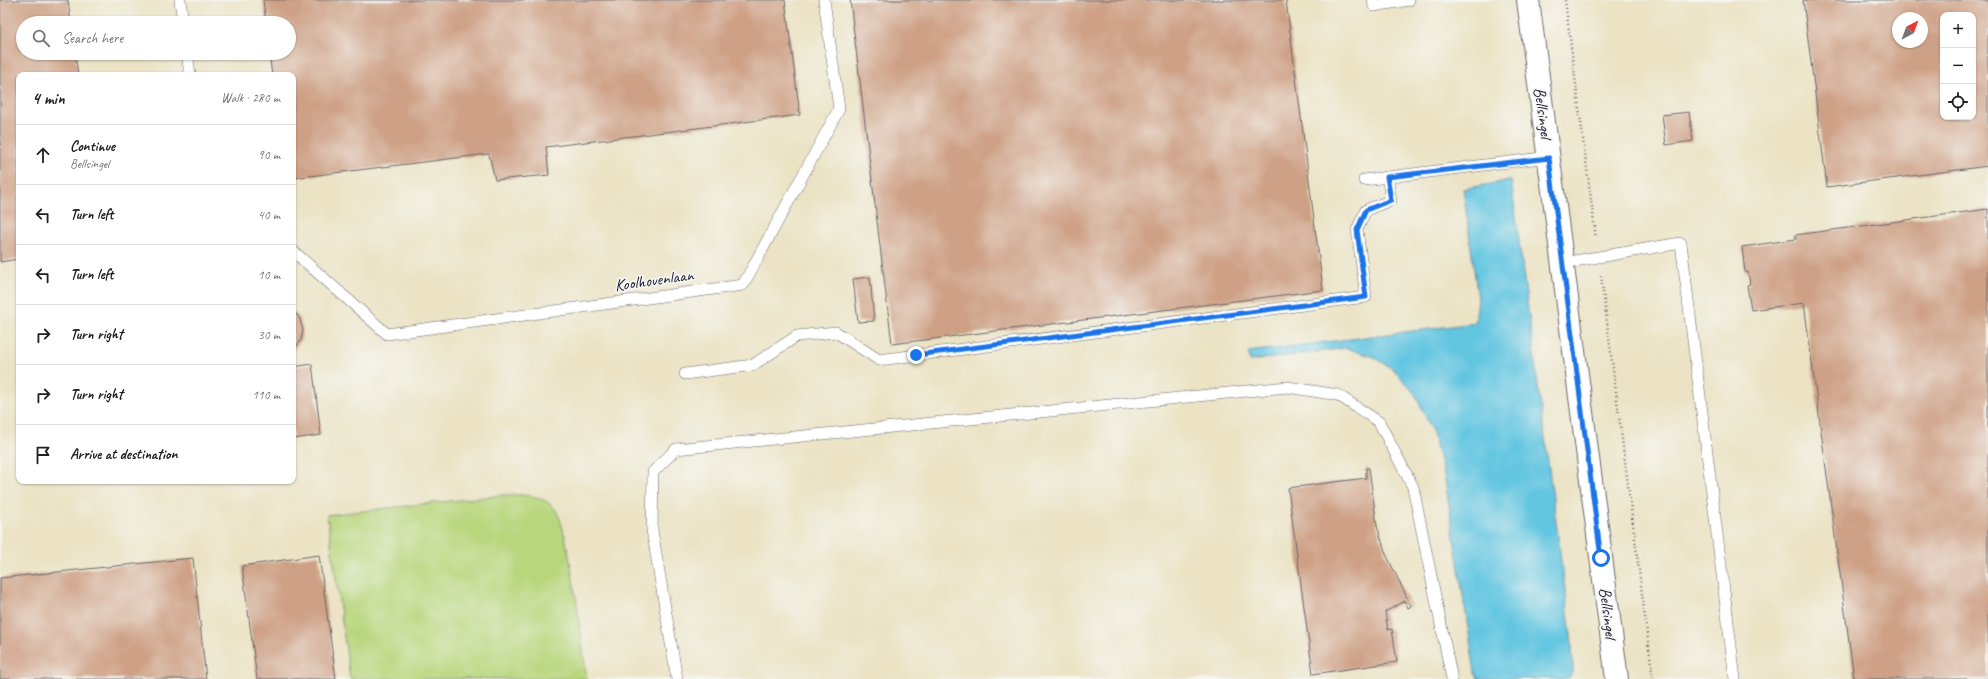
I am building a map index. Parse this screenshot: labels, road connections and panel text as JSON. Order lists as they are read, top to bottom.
{
  "streets": {
    "street": ["Bellsingel"],
    "lane": ["Koolhovenlaan"]
  },
  "north": "top right",
  "page": {
    "map_buttons": ["+", "−"],
    "search": "Search here",
    "heading": ["4 min", "Walk · 280 m"],
    "list": [
      ["Continue", "Bellsingel", "90 m"],
      ["Turn left", "40 m"],
      ["Turn left", "10 m"],
      ["Turn right", "30 m"],
      ["Turn right", "110 m"],
      "Arrive at destination"
    ]
  }
}
